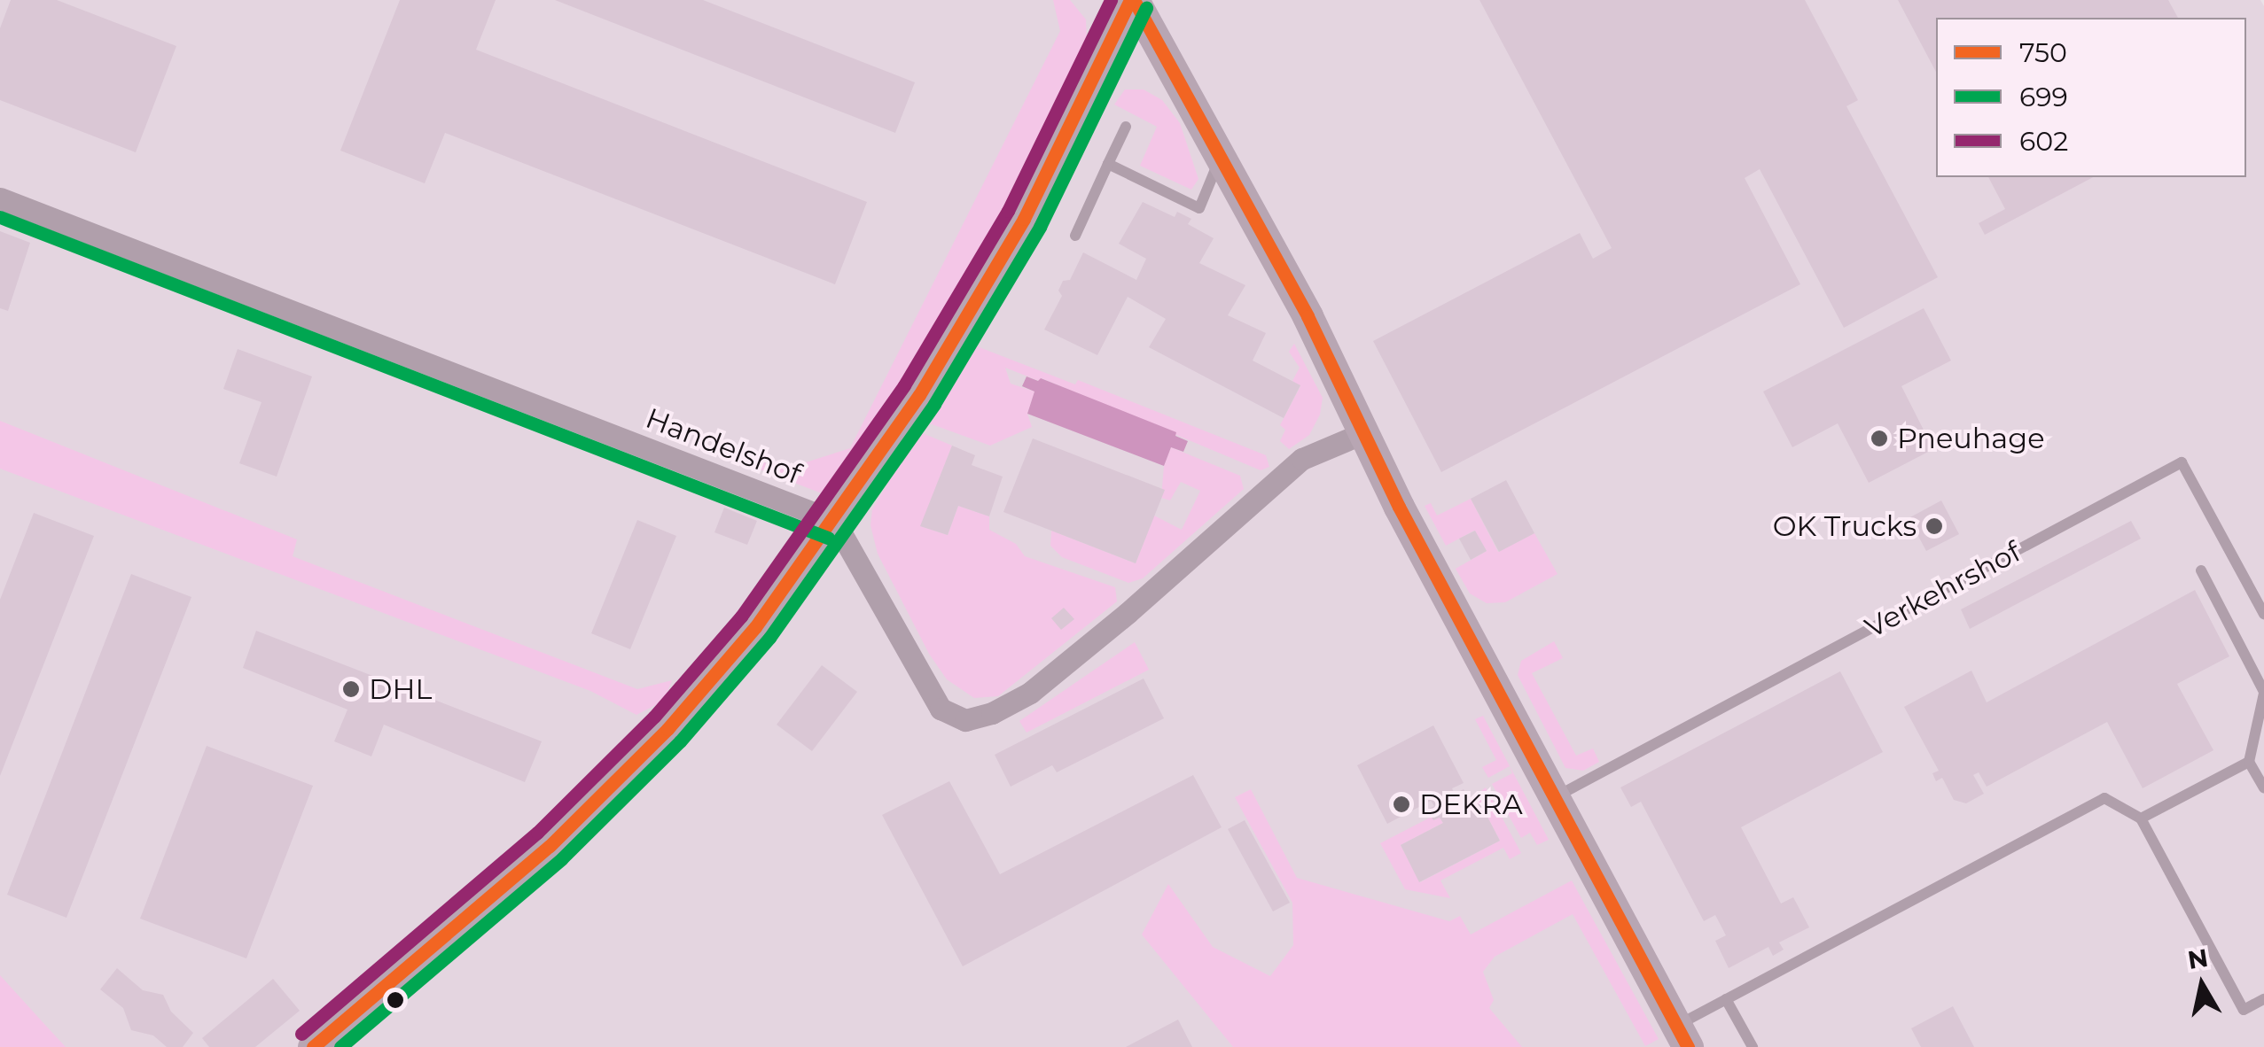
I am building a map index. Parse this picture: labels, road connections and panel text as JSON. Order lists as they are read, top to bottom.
{
  "streets": {
    "street": ["Handelshof"],
    "lane": ["Verkehrshof"]
  },
  "places": [
    "Pneuhage",
    "OK Trucks",
    "DHL",
    "DEKRA"
  ],
  "lines": ["transit line 750", "transit line 602", "transit line 699"],
  "legend": ["750", "699", "602"],
  "north": "top"
}
